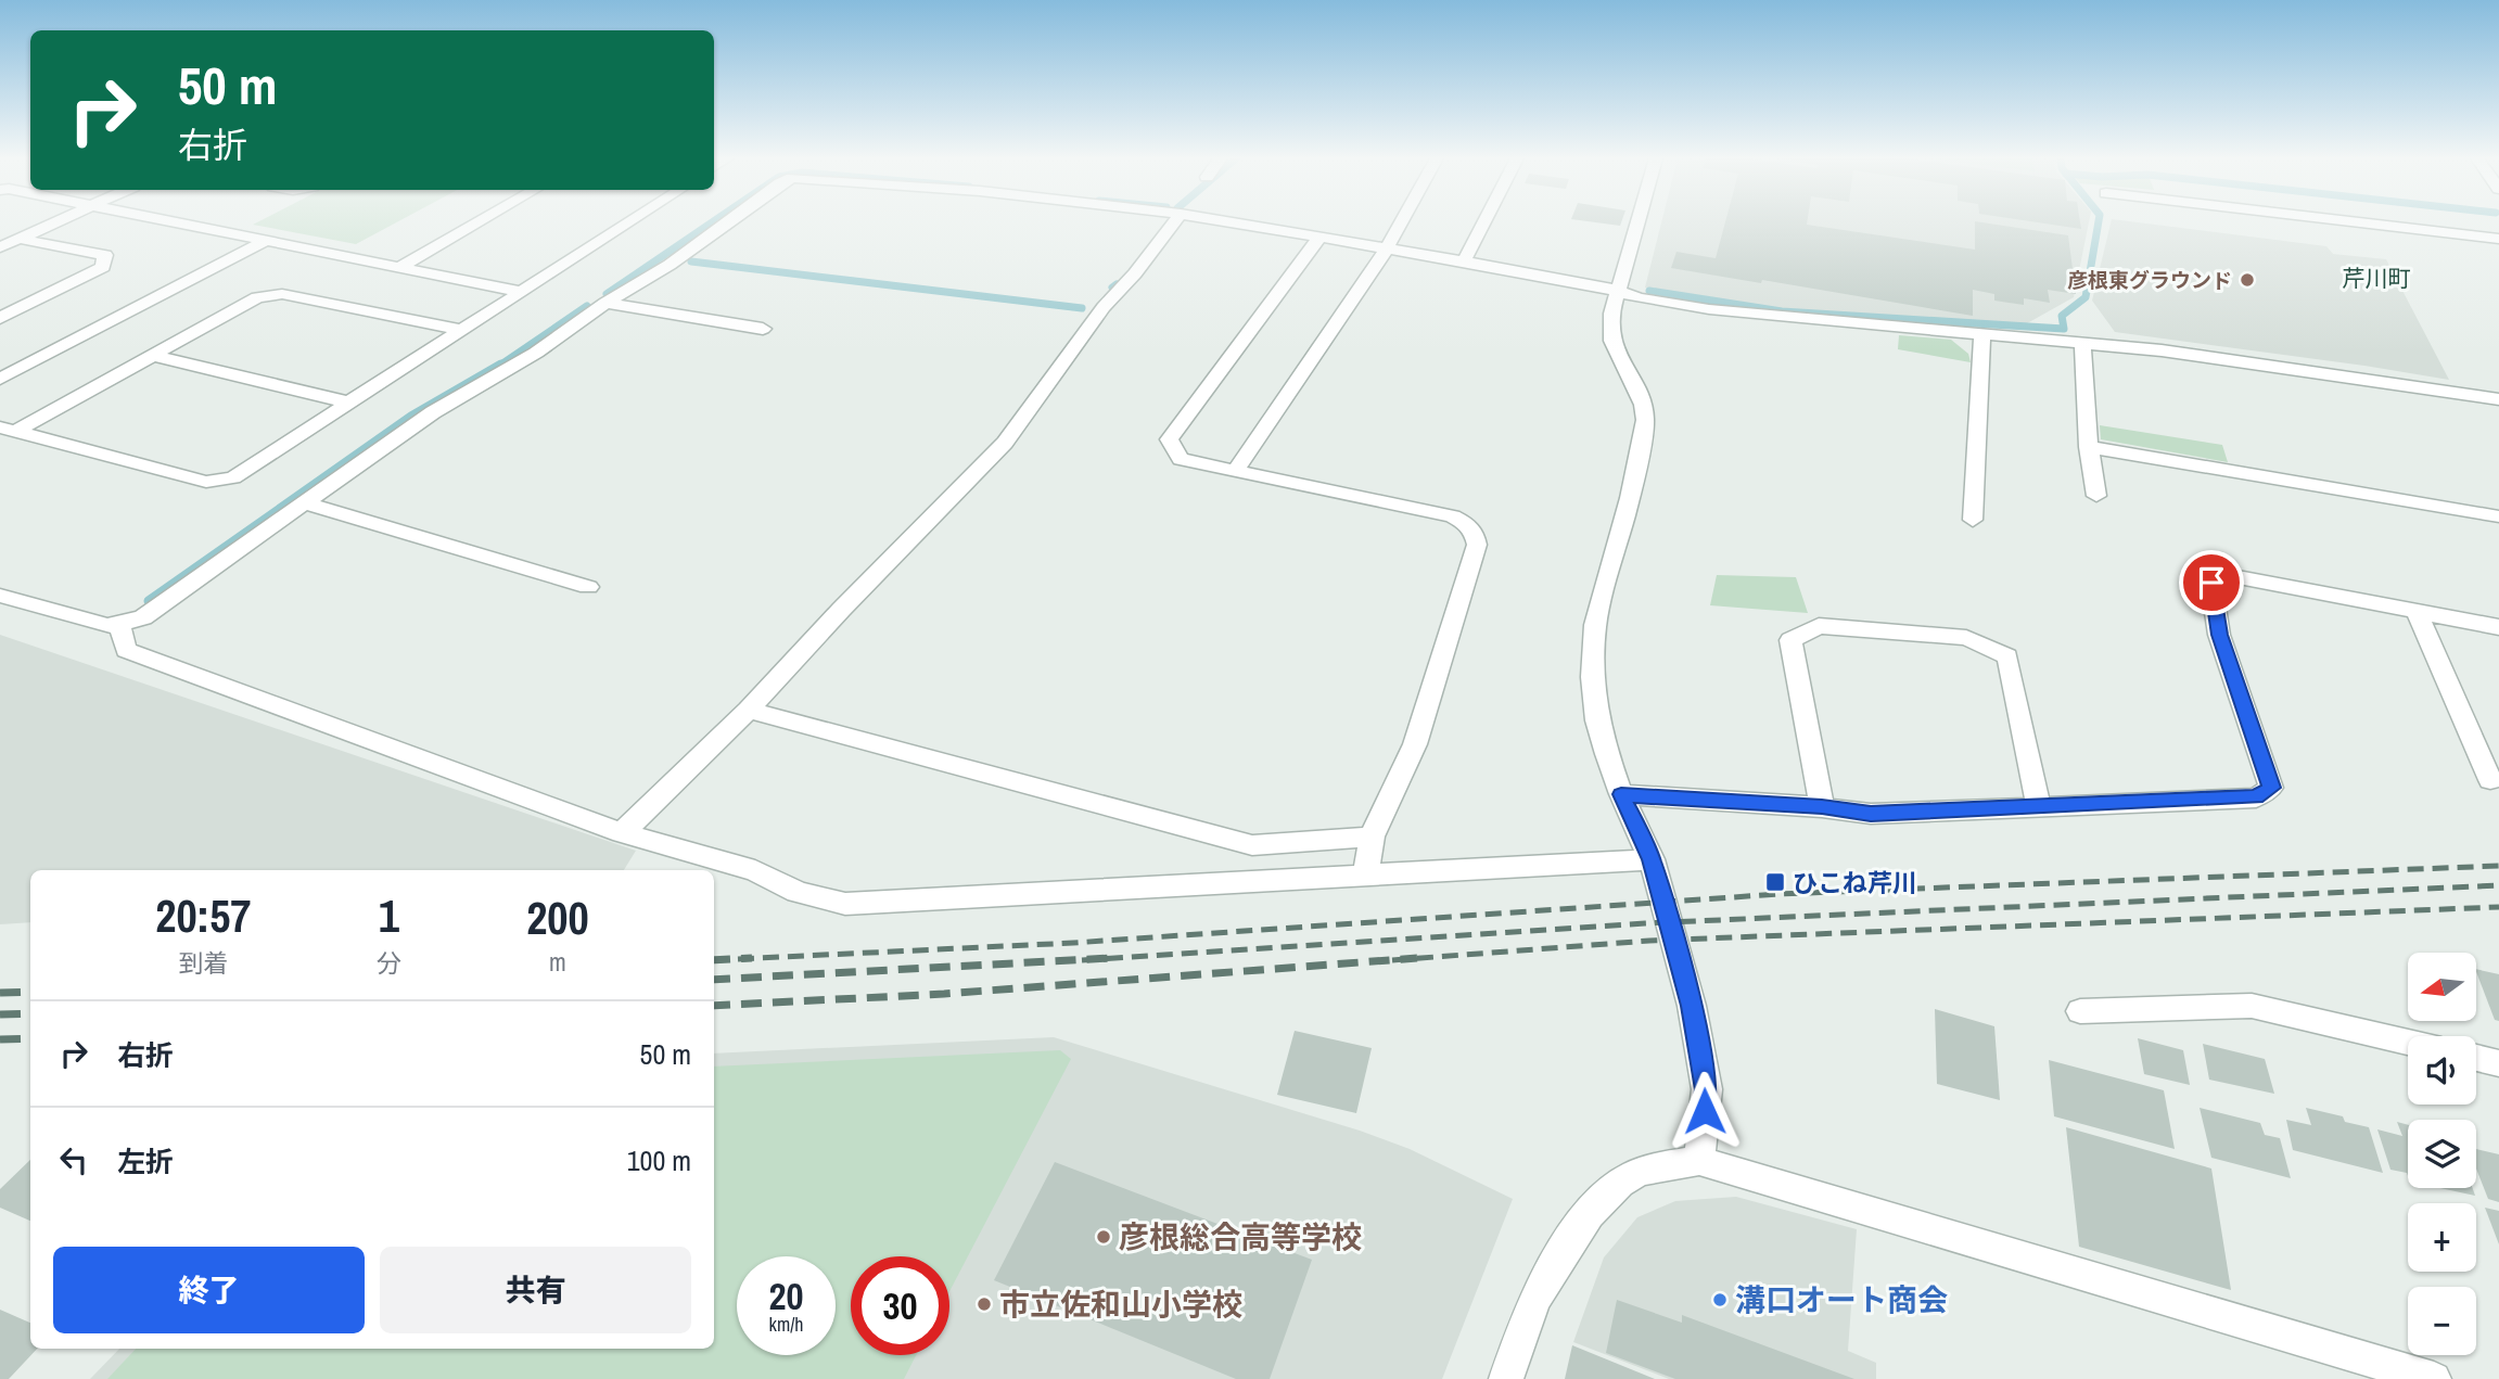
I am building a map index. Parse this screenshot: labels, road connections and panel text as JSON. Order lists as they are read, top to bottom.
{
  "districts": ["芹川町"],
  "places": {
    "other": [
      "彦根東グラウンド",
      "彦根総合高等学校",
      "溝口オート商会",
      "市立佐和山小学校"
    ],
    "transit": ["ひこね芹川"]
  },
  "north": "left",
  "page": {
    "turn": ["50 m", "右折"],
    "eta": [
      "20:57",
      "到着",
      "1",
      "分",
      "200",
      "m"
    ],
    "map_buttons": ["+", "−"],
    "list": [
      {
        "name": "右折",
        "value": "50 m"
      },
      {
        "name": "左折",
        "value": "100 m"
      }
    ],
    "buttons": ["終了", "共有"],
    "speed": "20 km/h",
    "limit": "30"
  }
}
